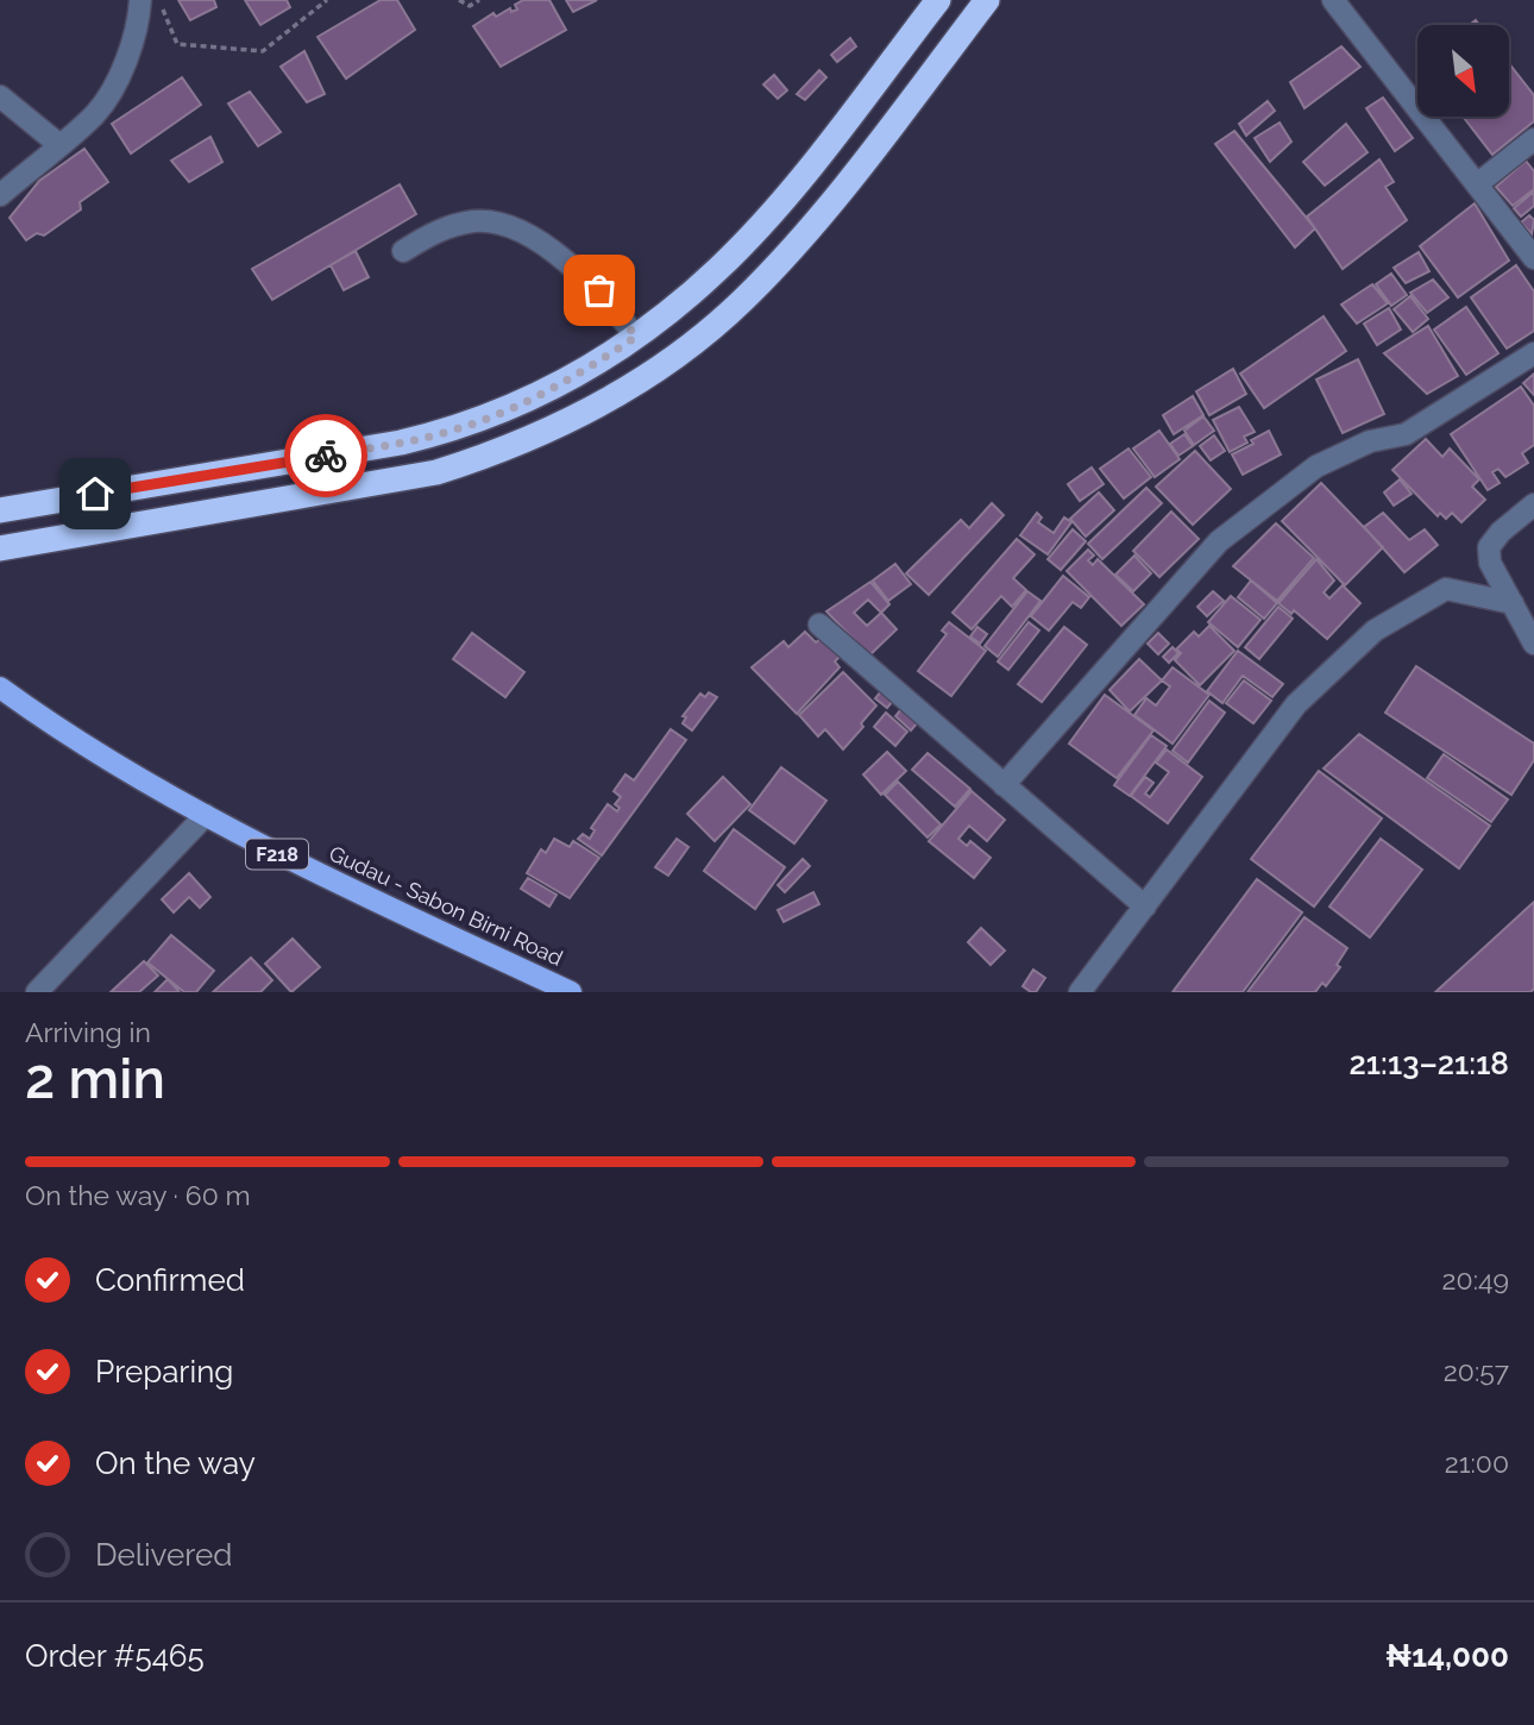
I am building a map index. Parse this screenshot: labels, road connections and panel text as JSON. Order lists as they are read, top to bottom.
{
  "streets": {
    "main road": ["F218", "Gudau - Sabon Birni Road"]
  },
  "north": "bottom right",
  "page": {
    "heading": ["2 min", "Arriving in", "21:13–21:18"],
    "panel": ["Order #5465", "₦14,000"],
    "bar": "On the way · 60 m",
    "list": [
      ["Confirmed", "20:49"],
      ["Preparing", "20:57"],
      ["On the way", "21:00"],
      "Delivered"
    ]
  }
}
